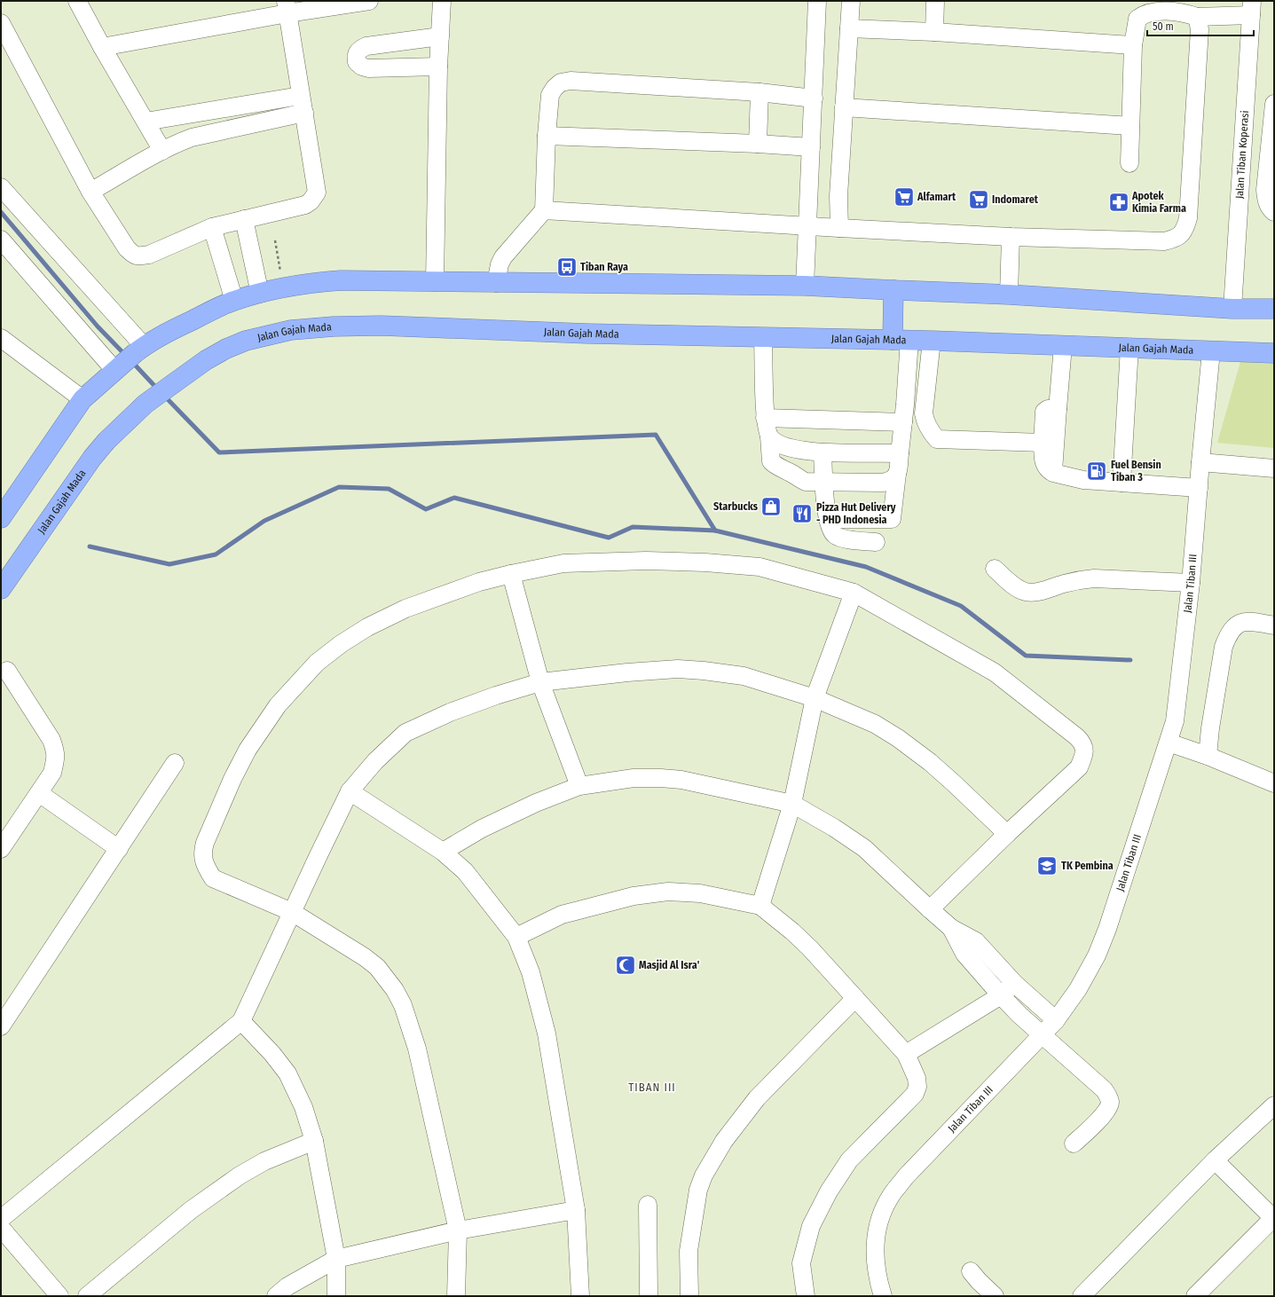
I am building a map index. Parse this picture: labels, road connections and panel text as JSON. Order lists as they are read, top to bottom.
{
  "streets": {
    "highway": ["Jalan Gajah Mada"],
    "street": ["Jalan Tiban Koperasi", "Jalan Tiban III"]
  },
  "crossings": [
    ["Jalan Gajah Mada", "Jalan Tiban III"]
  ],
  "districts": ["TIBAN III"],
  "places": {
    "supermarket": ["Alfamart", "Indomaret"],
    "pharmacy": ["Apotek Kimia Farma"],
    "bus stop": ["Tiban Raya"],
    "fuel station": ["Fuel Bensin Tiban 3"],
    "shop": ["Starbucks"],
    "restaurant": ["Pizza Hut Delivery - PHD Indonesia"],
    "school or university": ["TK Pembina"],
    "mosque": ["Masjid Al Isra'"]
  },
  "scale_bar": "50 m"
}
